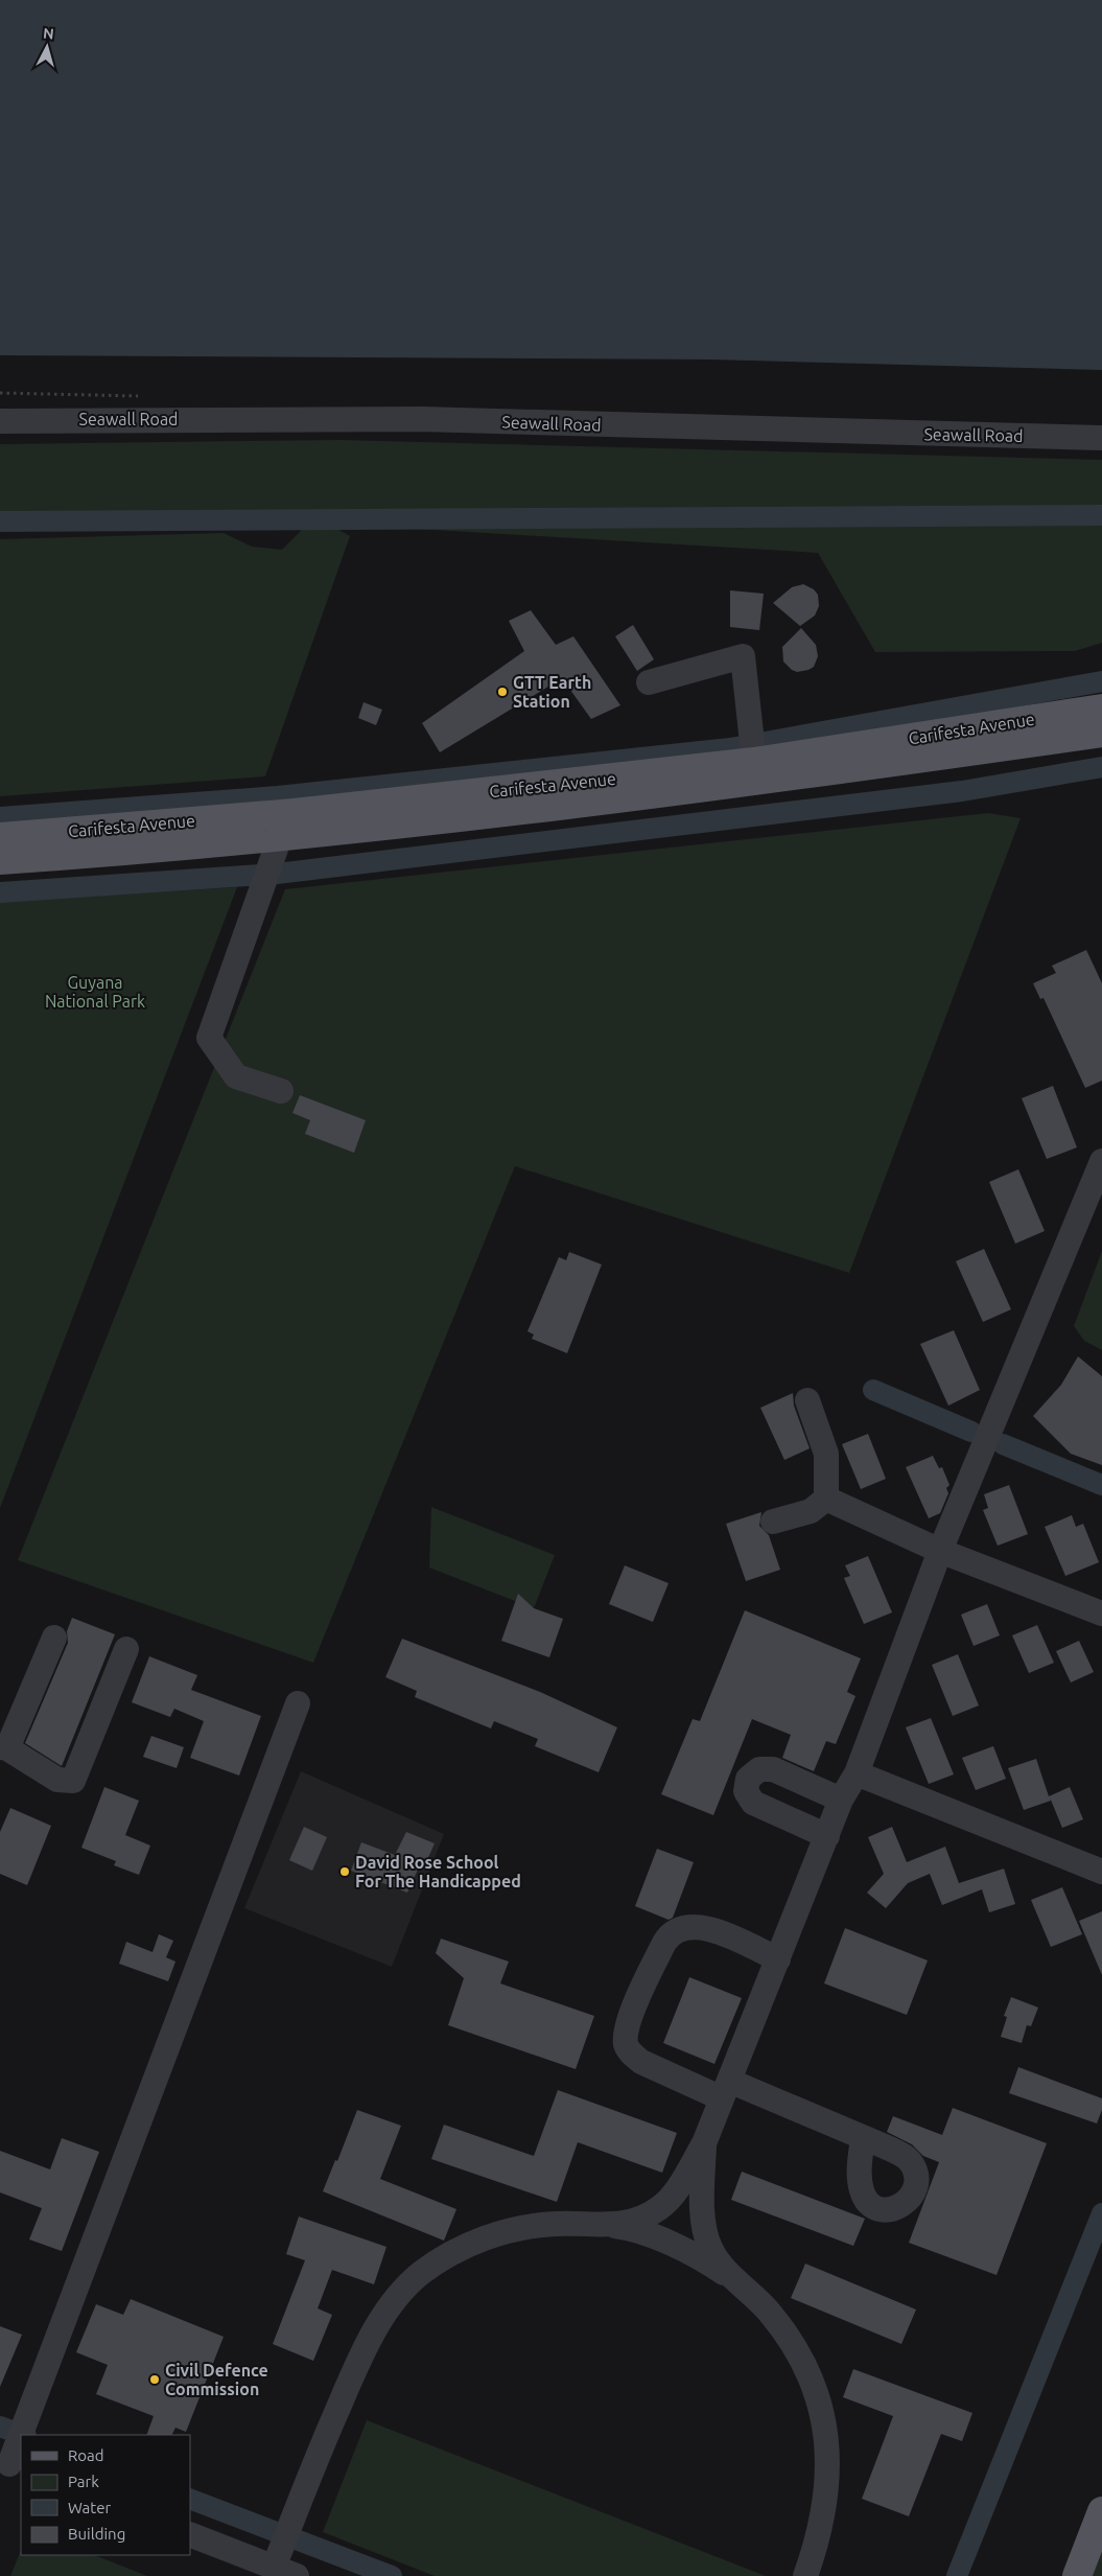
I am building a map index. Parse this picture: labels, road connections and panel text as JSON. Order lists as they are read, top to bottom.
{
  "streets": {
    "main road": ["Carifesta Avenue"],
    "street": ["Seawall Road"]
  },
  "parks": ["Guyana National Park"],
  "places": ["GTT Earth Station", "David Rose School For The Handicapped", "Civil Defence Commission"],
  "legend": [
    "Road",
    "Park",
    "Water",
    "Building"
  ],
  "north": "top"
}
